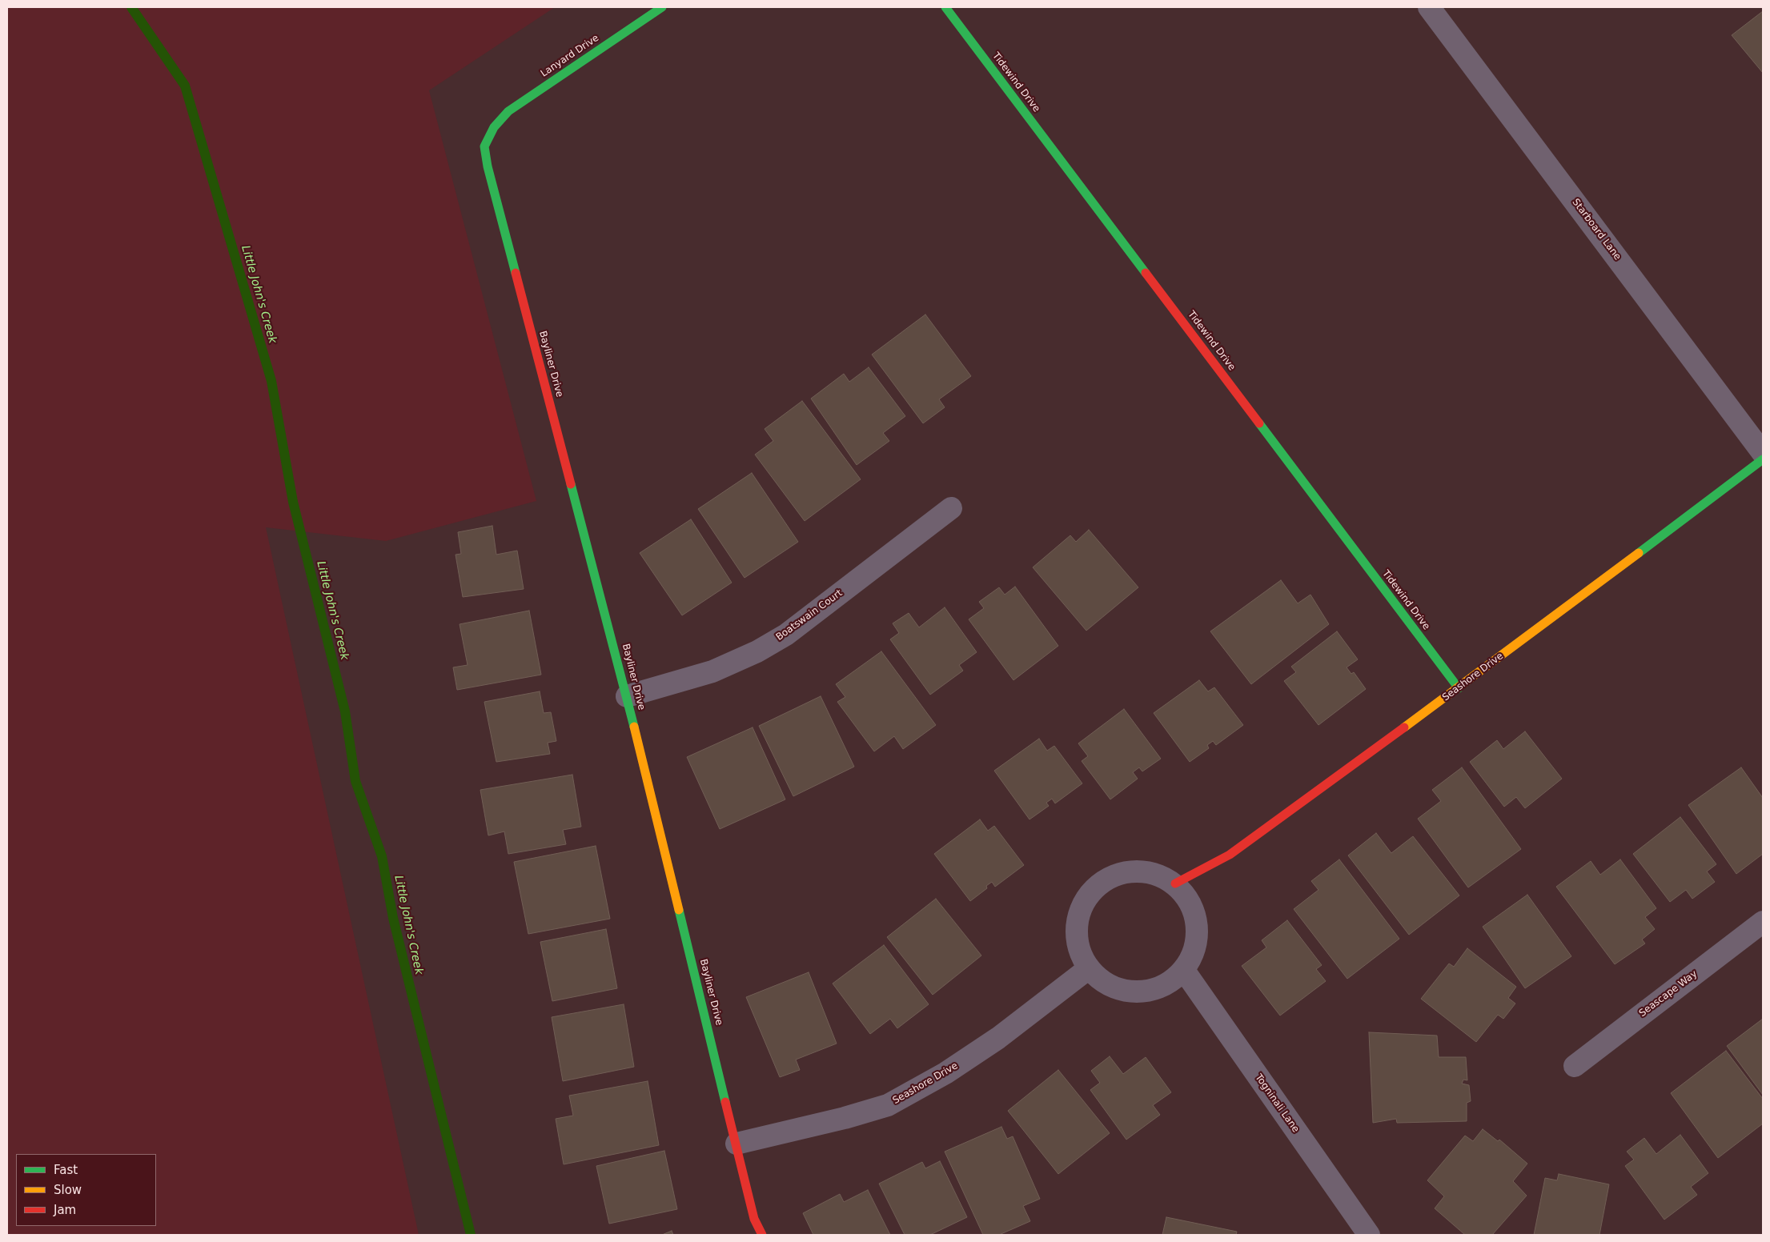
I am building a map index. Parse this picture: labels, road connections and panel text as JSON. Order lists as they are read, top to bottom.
{
  "streets": {
    "street": [
      "Lanyard Drive",
      "Tidewind Drive",
      "Starboard Lane",
      "Bayliner Drive",
      "Boatswain Court",
      "Seashore Drive",
      "Seascape Way",
      "Togninali Lane"
    ]
  },
  "crossings": [
    ["Lanyard Drive", "Bayliner Drive"],
    ["Tidewind Drive", "Seashore Drive"],
    ["Bayliner Drive", "Boatswain Court"],
    ["Bayliner Drive", "Seashore Drive"],
    ["Seashore Drive", "Togninali Lane"]
  ],
  "water": ["Little John's Creek"],
  "legend": ["Fast", "Slow", "Jam"]
}
